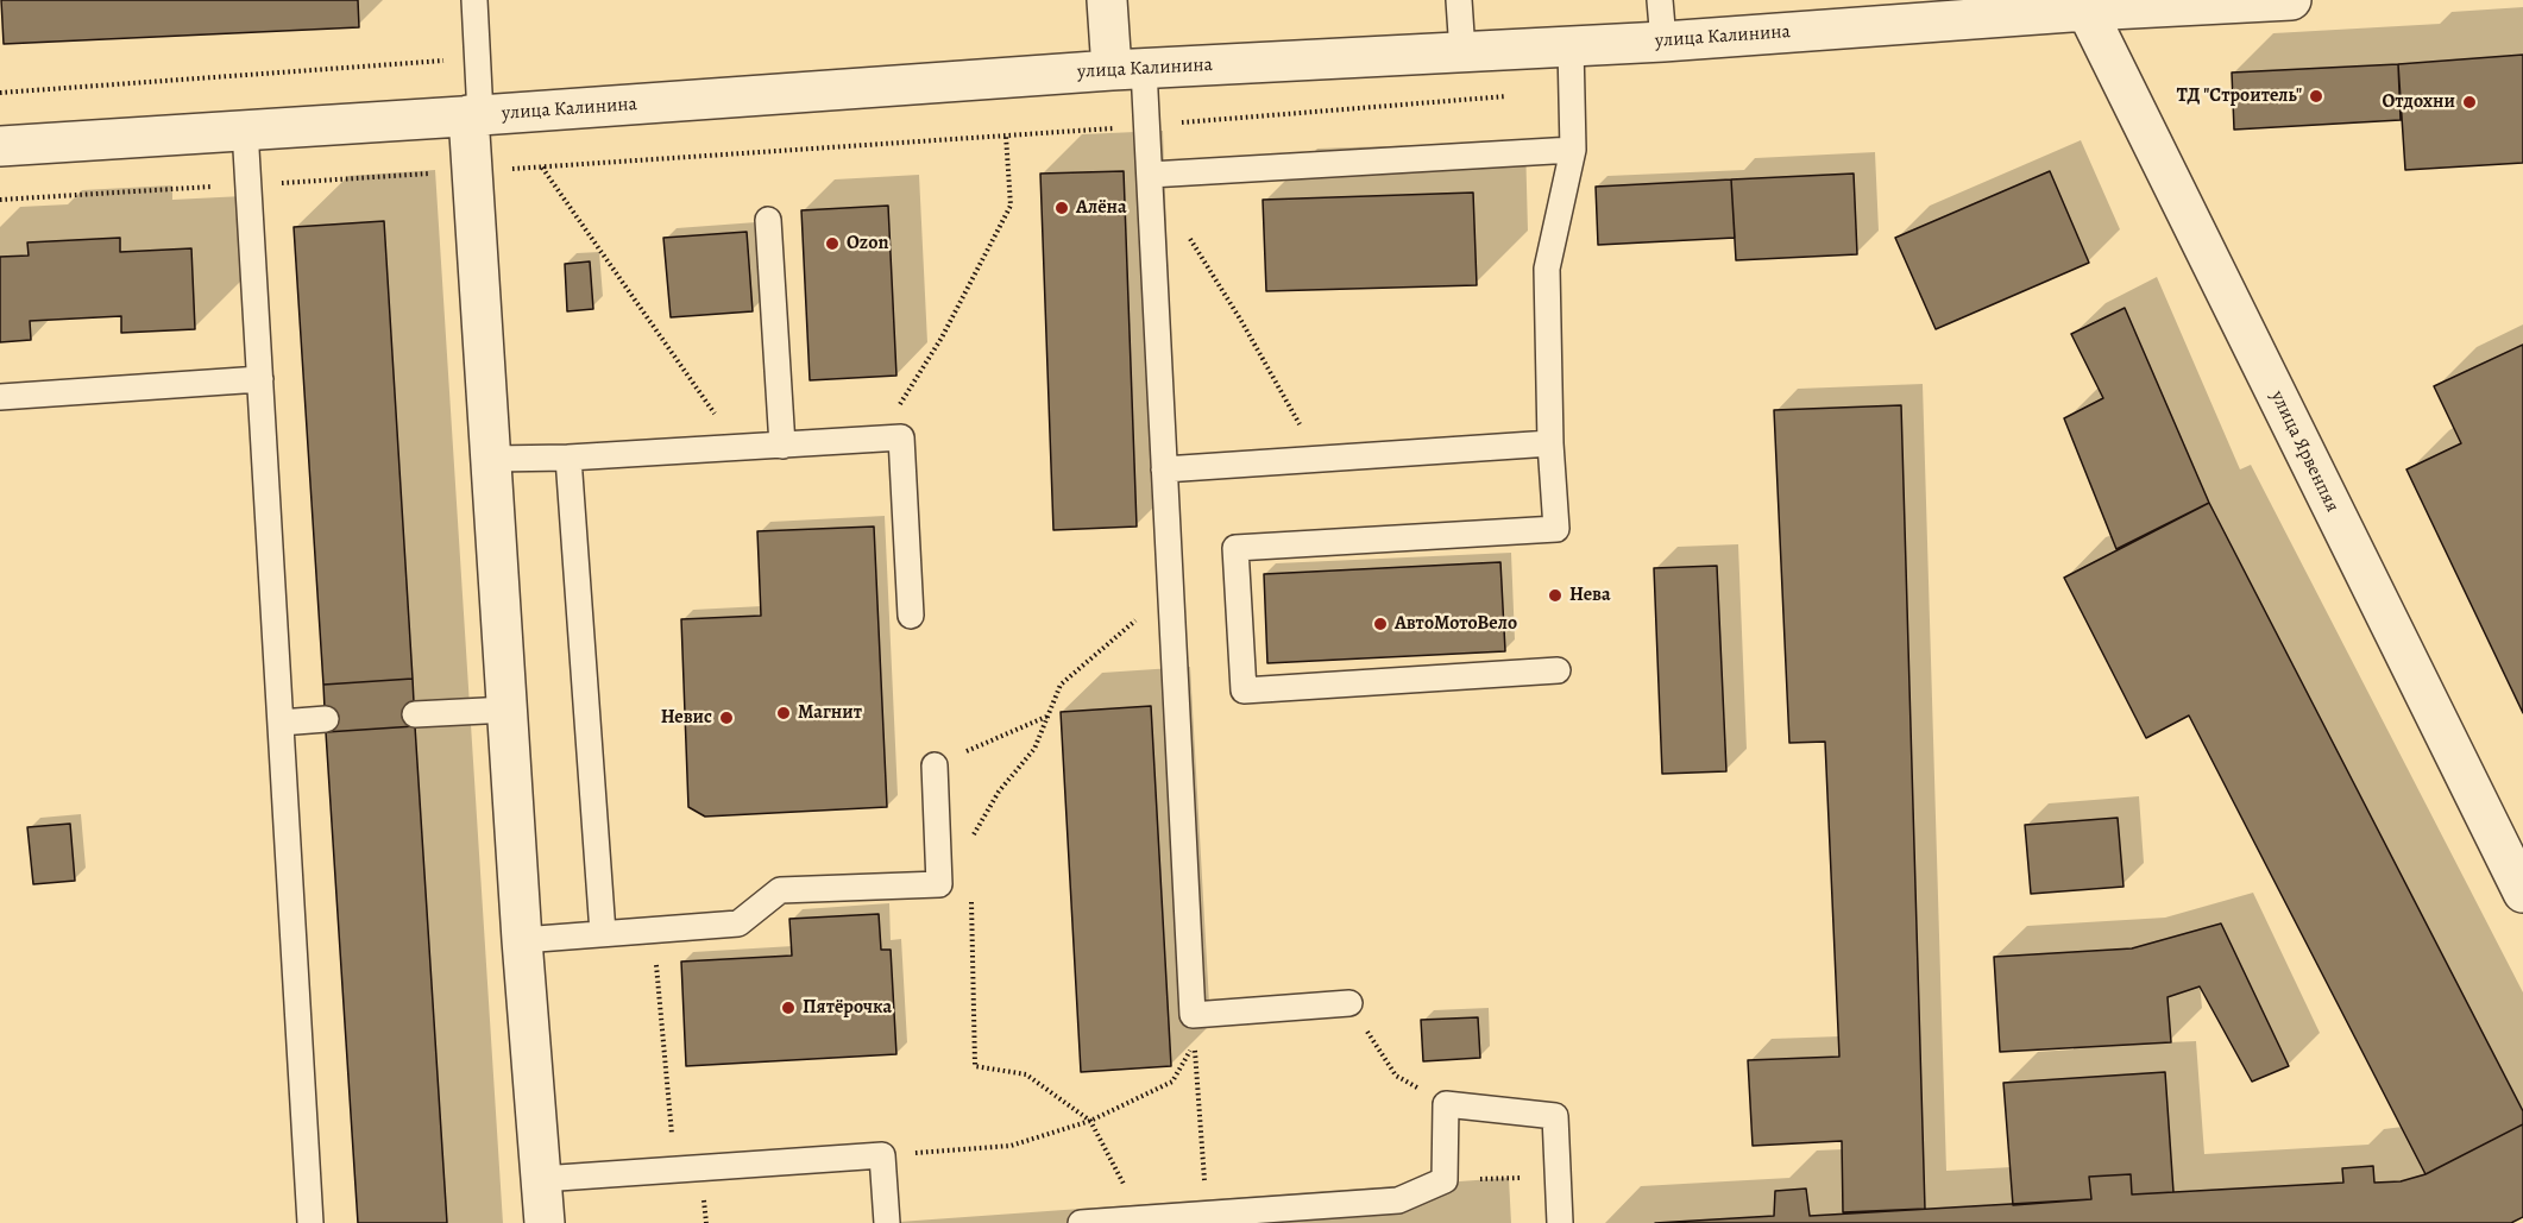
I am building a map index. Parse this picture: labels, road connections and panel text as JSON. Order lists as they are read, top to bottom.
{
  "streets": {
    "street": ["улица Калинина", "улица Ярвенпяя"]
  },
  "crossings": [
    ["улица Калинина", "улица Ярвенпяя"]
  ],
  "places": [
    "ТД \"Строитель\"",
    "Отдохни",
    "Алёна",
    "Ozon",
    "Нева",
    "АвтоМотоВело",
    "Магнит",
    "Невис",
    "Пятёрочка"
  ]
}
